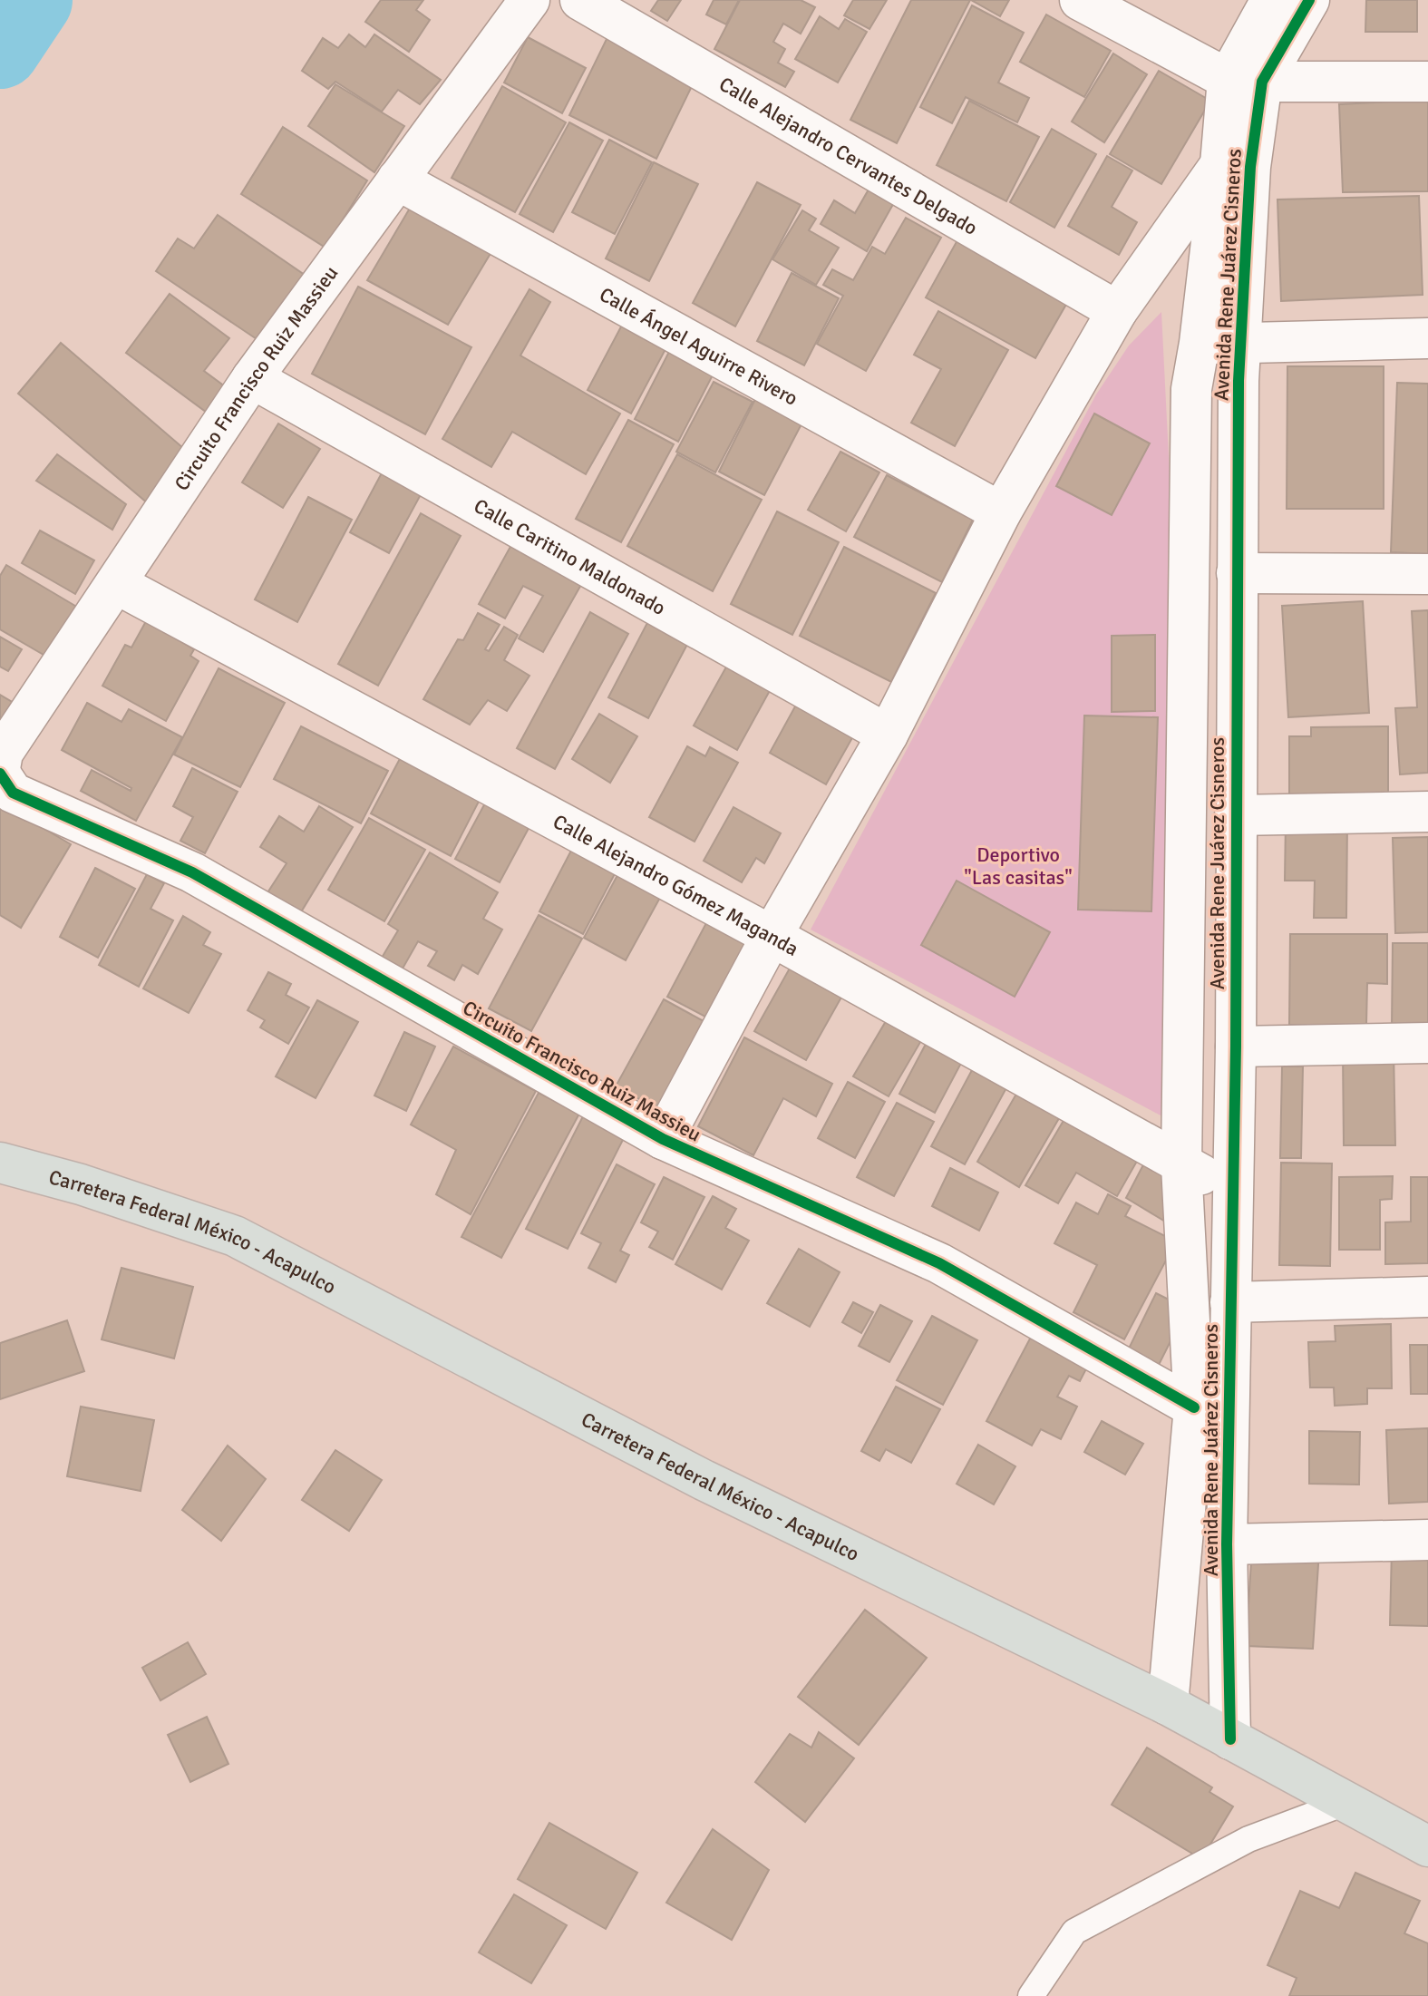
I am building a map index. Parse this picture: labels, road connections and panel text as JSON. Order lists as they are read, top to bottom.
{
  "streets": {
    "main road": ["Carretera Federal México - Acapulco"],
    "street": [
      "Calle Alejandro Cervantes Delgado",
      "Avenida Rene Juárez Cisneros",
      "Calle Ángel Aguirre Rivero",
      "Circuito Francisco Ruiz Massieu",
      "Calle Caritino Maldonado",
      "Calle Alejandro Gómez Maganda"
    ]
  },
  "crossings": [
    ["Calle Alejandro Cervantes Delgado", "Avenida Rene Juárez Cisneros"],
    ["Avenida Rene Juárez Cisneros", "Calle Ángel Aguirre Rivero"],
    ["Avenida Rene Juárez Cisneros", "Circuito Francisco Ruiz Massieu"],
    ["Avenida Rene Juárez Cisneros", "Calle Caritino Maldonado"],
    ["Avenida Rene Juárez Cisneros", "Calle Alejandro Gómez Maganda"],
    ["Avenida Rene Juárez Cisneros", "Carretera Federal México - Acapulco"],
    ["Calle Ángel Aguirre Rivero", "Circuito Francisco Ruiz Massieu"],
    ["Circuito Francisco Ruiz Massieu", "Calle Caritino Maldonado"],
    ["Circuito Francisco Ruiz Massieu", "Calle Alejandro Gómez Maganda"]
  ],
  "parks": ["Deportivo \"Las casitas\""]
}
